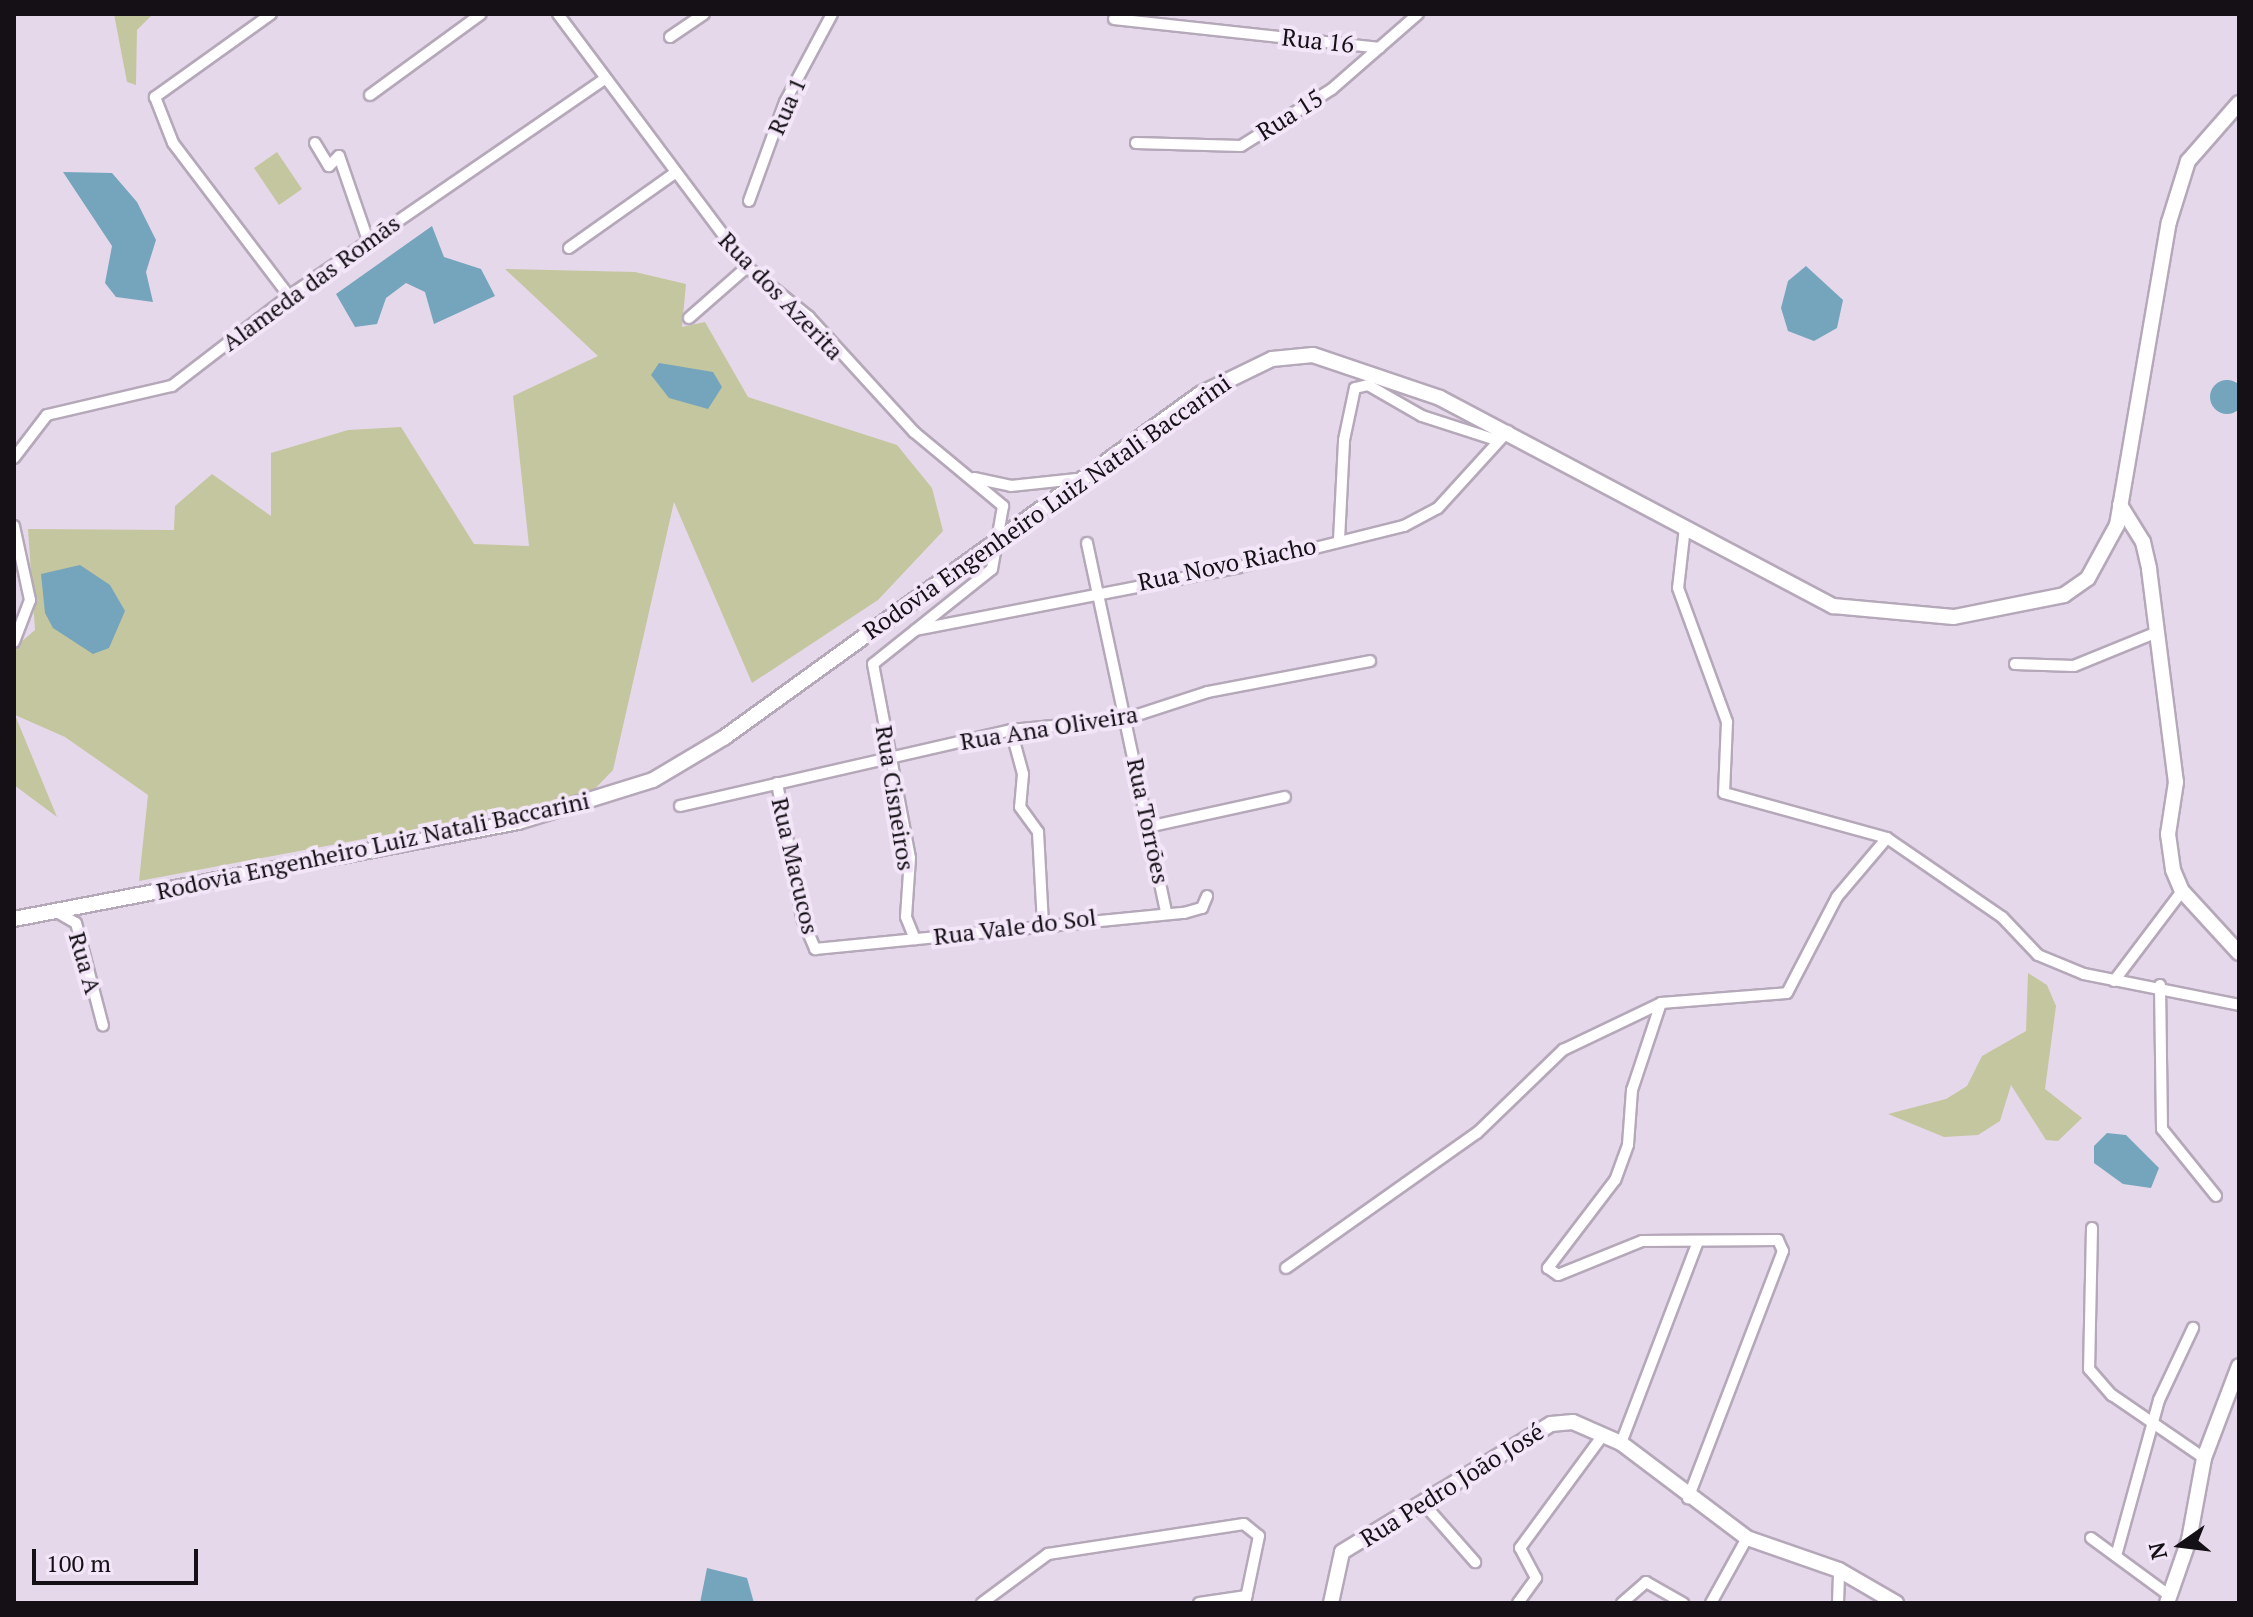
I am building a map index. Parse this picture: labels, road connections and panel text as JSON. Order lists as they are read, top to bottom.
{
  "streets": {
    "main road": ["Rodovia Engenheiro Luiz Natali Baccarini", "Rua Pedro João José"],
    "street": [
      "Rua 16",
      "Rua 1",
      "Rua 15",
      "Alameda das Romãs",
      "Rua dos Azerita",
      "Rua Novo Riacho",
      "Rua Ana Oliveira",
      "Rua Cisneiros",
      "Rua Torrões",
      "Rua Macucos",
      "Rua Vale do Sol",
      "Rua A"
    ]
  },
  "crossings": [
    ["Rua 16", "Rua 15"],
    ["Alameda das Romãs", "Rua dos Azerita"],
    ["Rua dos Azerita", "Rodovia Engenheiro Luiz Natali Baccarini"],
    ["Rodovia Engenheiro Luiz Natali Baccarini", "Rua Novo Riacho"],
    ["Rodovia Engenheiro Luiz Natali Baccarini", "Rua A"],
    ["Rua Novo Riacho", "Rua Cisneiros"],
    ["Rua Novo Riacho", "Rua Torrões"],
    ["Rua Ana Oliveira", "Rua Cisneiros"],
    ["Rua Ana Oliveira", "Rua Torrões"],
    ["Rua Ana Oliveira", "Rua Macucos"],
    ["Rua Cisneiros", "Rua Vale do Sol"],
    ["Rua Torrões", "Rua Vale do Sol"],
    ["Rua Macucos", "Rua Vale do Sol"]
  ],
  "scale_bar": "100 m",
  "north": "left"
}
